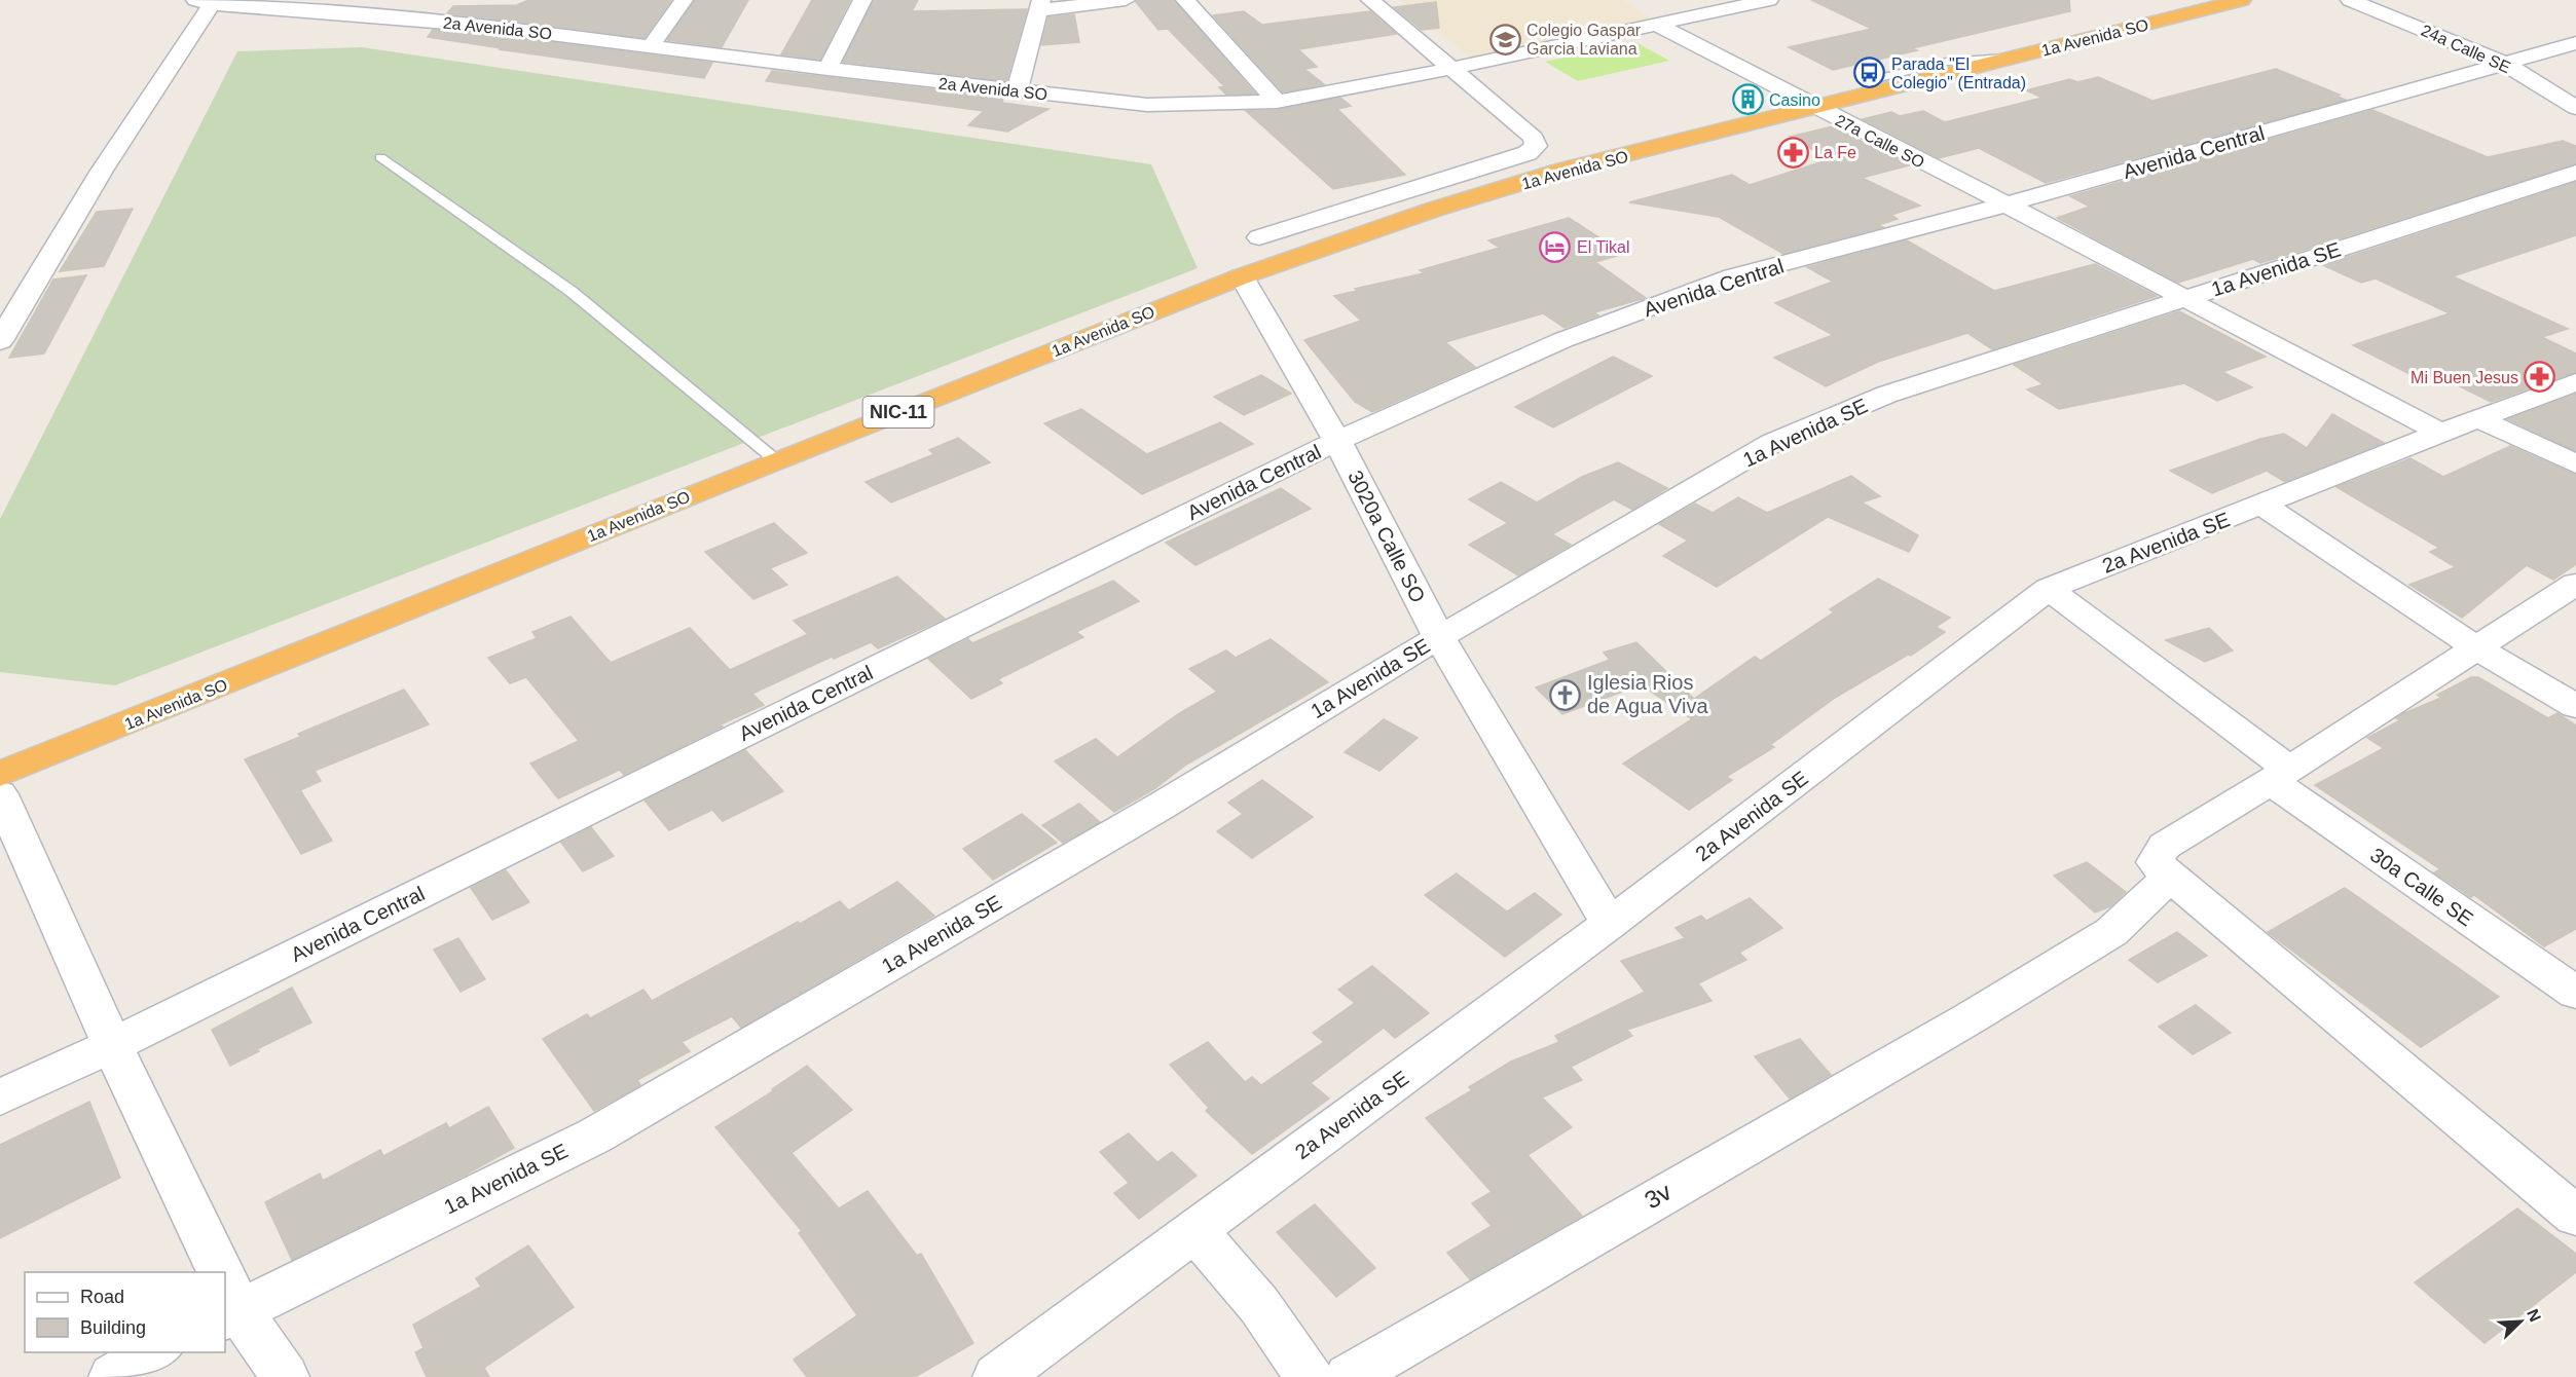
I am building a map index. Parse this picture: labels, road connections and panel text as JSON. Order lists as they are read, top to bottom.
{
  "streets": {
    "highway": ["1a Avenida SO", "NIC-11"],
    "street": [
      "2a Avenida SO",
      "24a Calle SE",
      "27a Calle SO",
      "Avenida Central",
      "1a Avenida SE",
      "3020a Calle SO",
      "2a Avenida SE",
      "30a Calle SE",
      "3v"
    ]
  },
  "crossings": [
    ["2a Avenida SO", "27a Calle SO"],
    ["1a Avenida SO", "27a Calle SO"],
    ["1a Avenida SO", "3020a Calle SO"],
    ["24a Calle SE", "Avenida Central"],
    ["27a Calle SO", "Avenida Central"],
    ["27a Calle SO", "1a Avenida SE"],
    ["27a Calle SO", "2a Avenida SE"],
    ["Avenida Central", "3020a Calle SO"],
    ["1a Avenida SE", "3020a Calle SO"],
    ["3020a Calle SO", "2a Avenida SE"],
    ["2a Avenida SE", "30a Calle SE"]
  ],
  "places": {
    "school or university": ["Colegio Gaspar Garcia Laviana"],
    "bus stop": ["Parada \"El Colegio\" (Entrada)"],
    "building": ["Casino"],
    "pharmacy": ["La Fe", "Mi Buen Jesus"],
    "hotel": ["El Tikal"],
    "church": ["Iglesia Rios de Agua Viva"]
  },
  "legend": ["Road", "Building"],
  "north": "top right"
}
